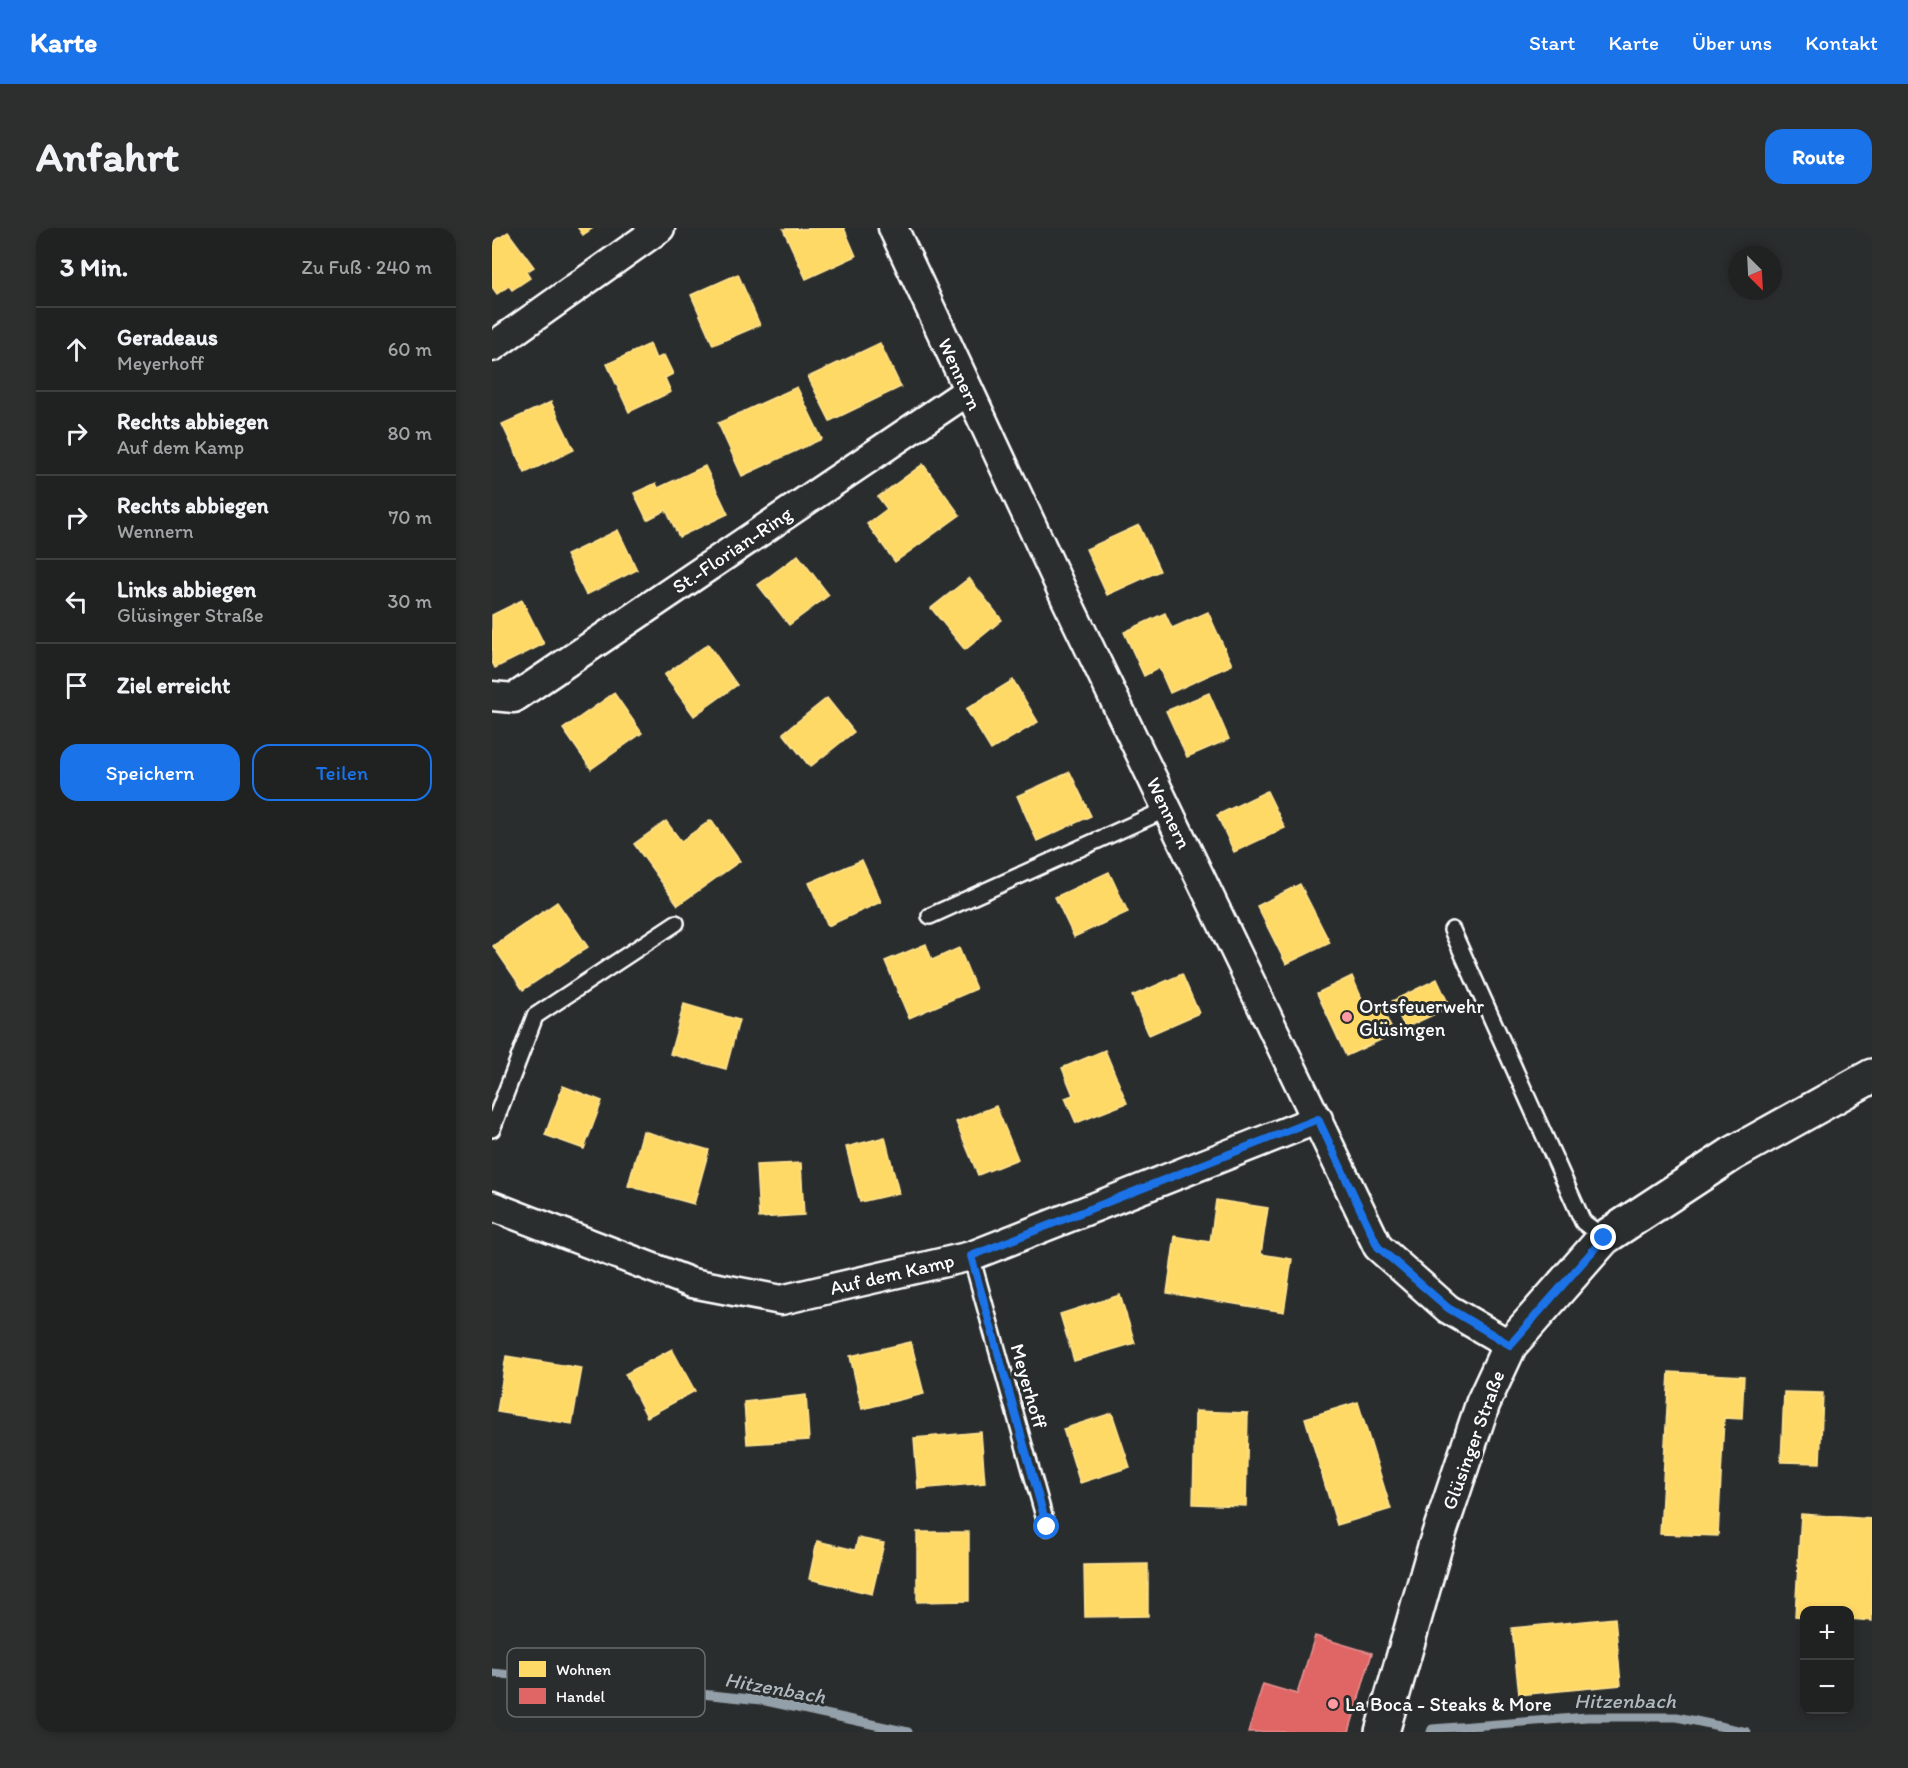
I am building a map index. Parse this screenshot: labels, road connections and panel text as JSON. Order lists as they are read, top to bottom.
{
  "streets": {
    "street": [
      "Wennern",
      "St.-Florian-Ring",
      "Auf dem Kamp",
      "Glüsinger Straße"
    ],
    "lane": ["Meyerhoff"]
  },
  "crossings": [
    ["Wennern", "St.-Florian-Ring"],
    ["Wennern", "Auf dem Kamp"],
    ["Wennern", "Glüsinger Straße"],
    ["Auf dem Kamp", "Meyerhoff"]
  ],
  "water": ["Hitzenbach"],
  "places": ["Ortsfeuerwehr Glüsingen", "La Boca - Steaks & More"],
  "legend": ["Wohnen", "Handel"],
  "north": "bottom right",
  "page": {
    "header": "Karte",
    "nav": [
      "Start",
      "Karte",
      "Über uns",
      "Kontakt"
    ],
    "buttons": [
      "Route",
      ["Speichern", "Teilen"]
    ],
    "title": "Anfahrt",
    "heading": ["3 Min.", "Zu Fuß · 240 m"],
    "list": [
      ["Geradeaus", "Meyerhoff", "60 m"],
      ["Rechts abbiegen", "Auf dem Kamp", "80 m"],
      ["Rechts abbiegen", "Wennern", "70 m"],
      ["Links abbiegen", "Glüsinger Straße", "30 m"],
      "Ziel erreicht"
    ],
    "map_buttons": ["+", "−"]
  }
}
